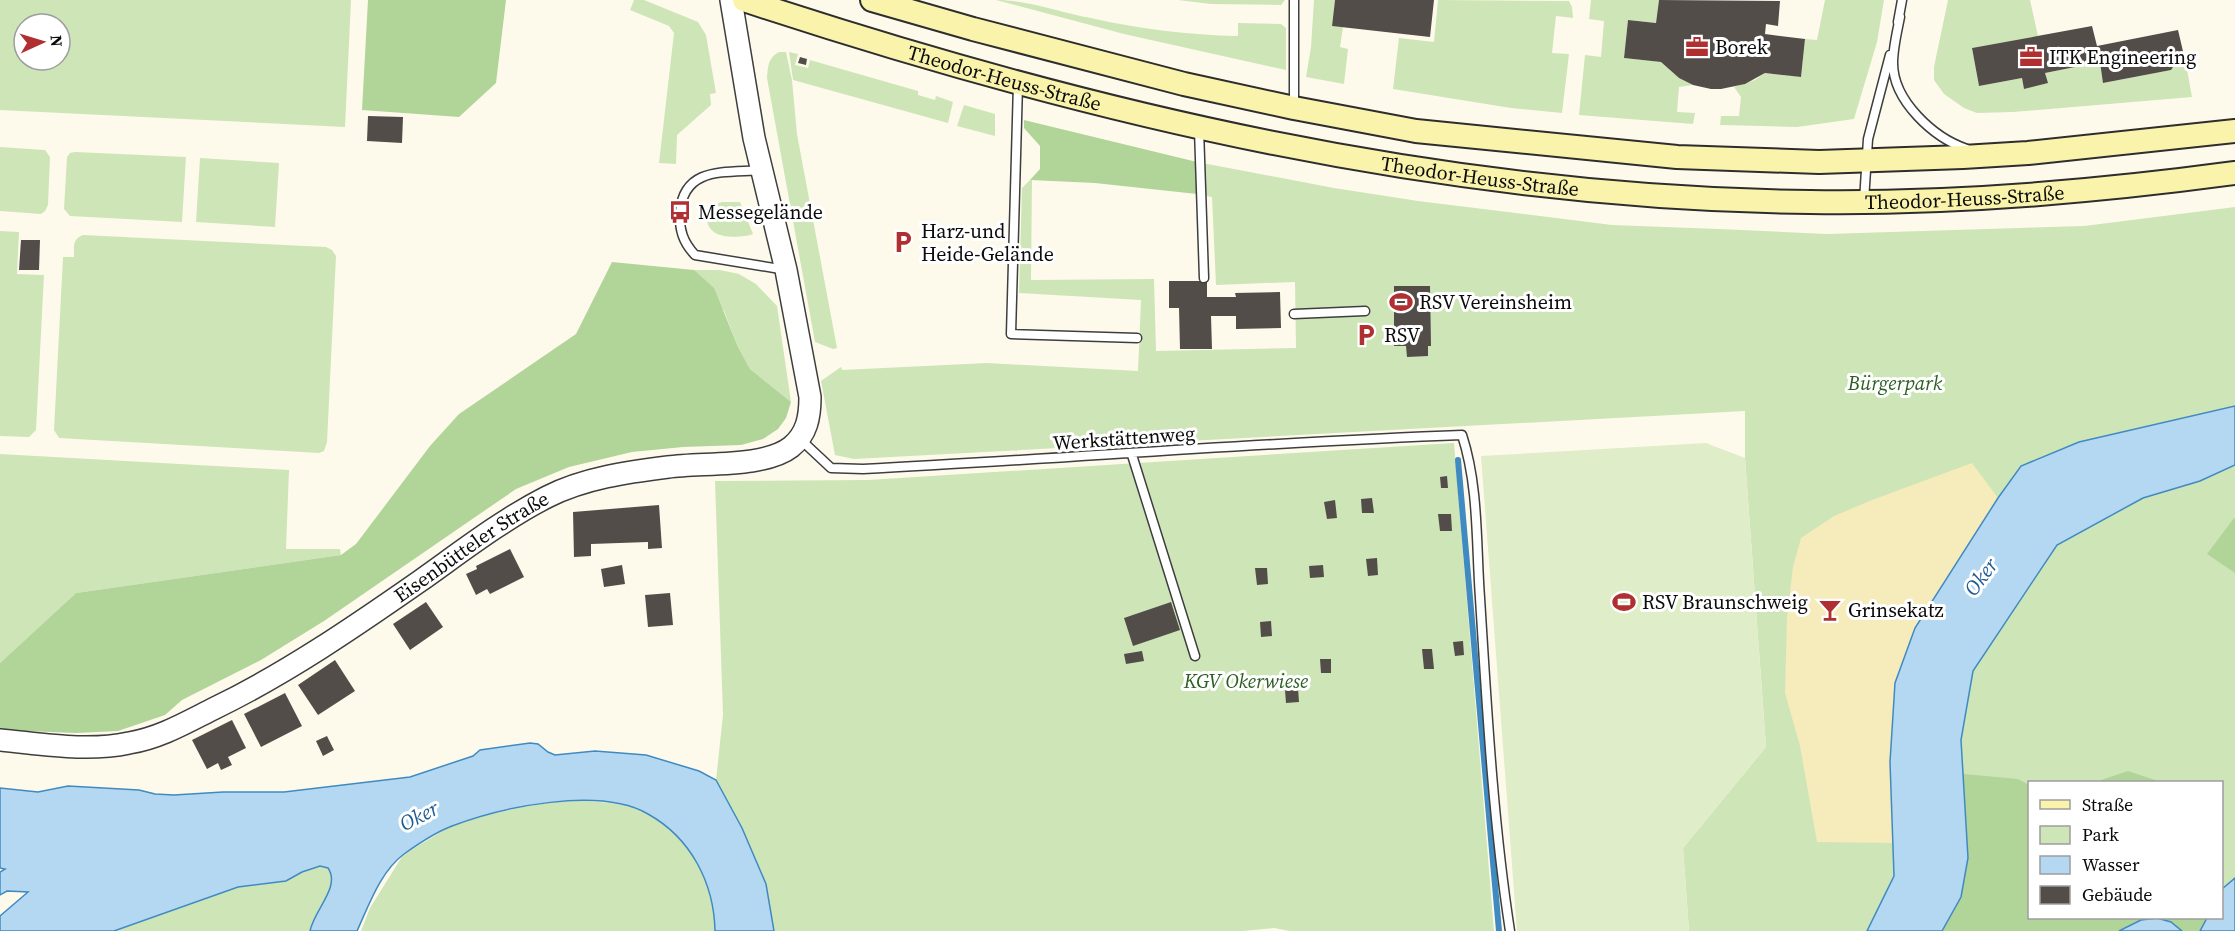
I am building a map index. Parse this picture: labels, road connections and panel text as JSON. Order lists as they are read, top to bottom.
{
  "streets": {
    "main road": ["Theodor-Heuss-Straße"],
    "street": ["Eisenbütteler Straße"],
    "lane": ["Werkstättenweg"]
  },
  "crossings": [
    ["Werkstättenweg", "Eisenbütteler Straße"]
  ],
  "water": ["Oker"],
  "parks": ["Bürgerpark", "KGV Okerwiese"],
  "places": {
    "office": ["Borek", "ITK Engineering"],
    "bus stop": ["Messegelände"],
    "parking": ["Harz-und Heide-Gelände", "RSV"],
    "sports": ["RSV Vereinsheim", "RSV Braunschweig"],
    "bar": ["Grinsekatz"]
  },
  "legend": [
    "Straße",
    "Park",
    "Wasser",
    "Gebäude"
  ],
  "north": "right"
}
